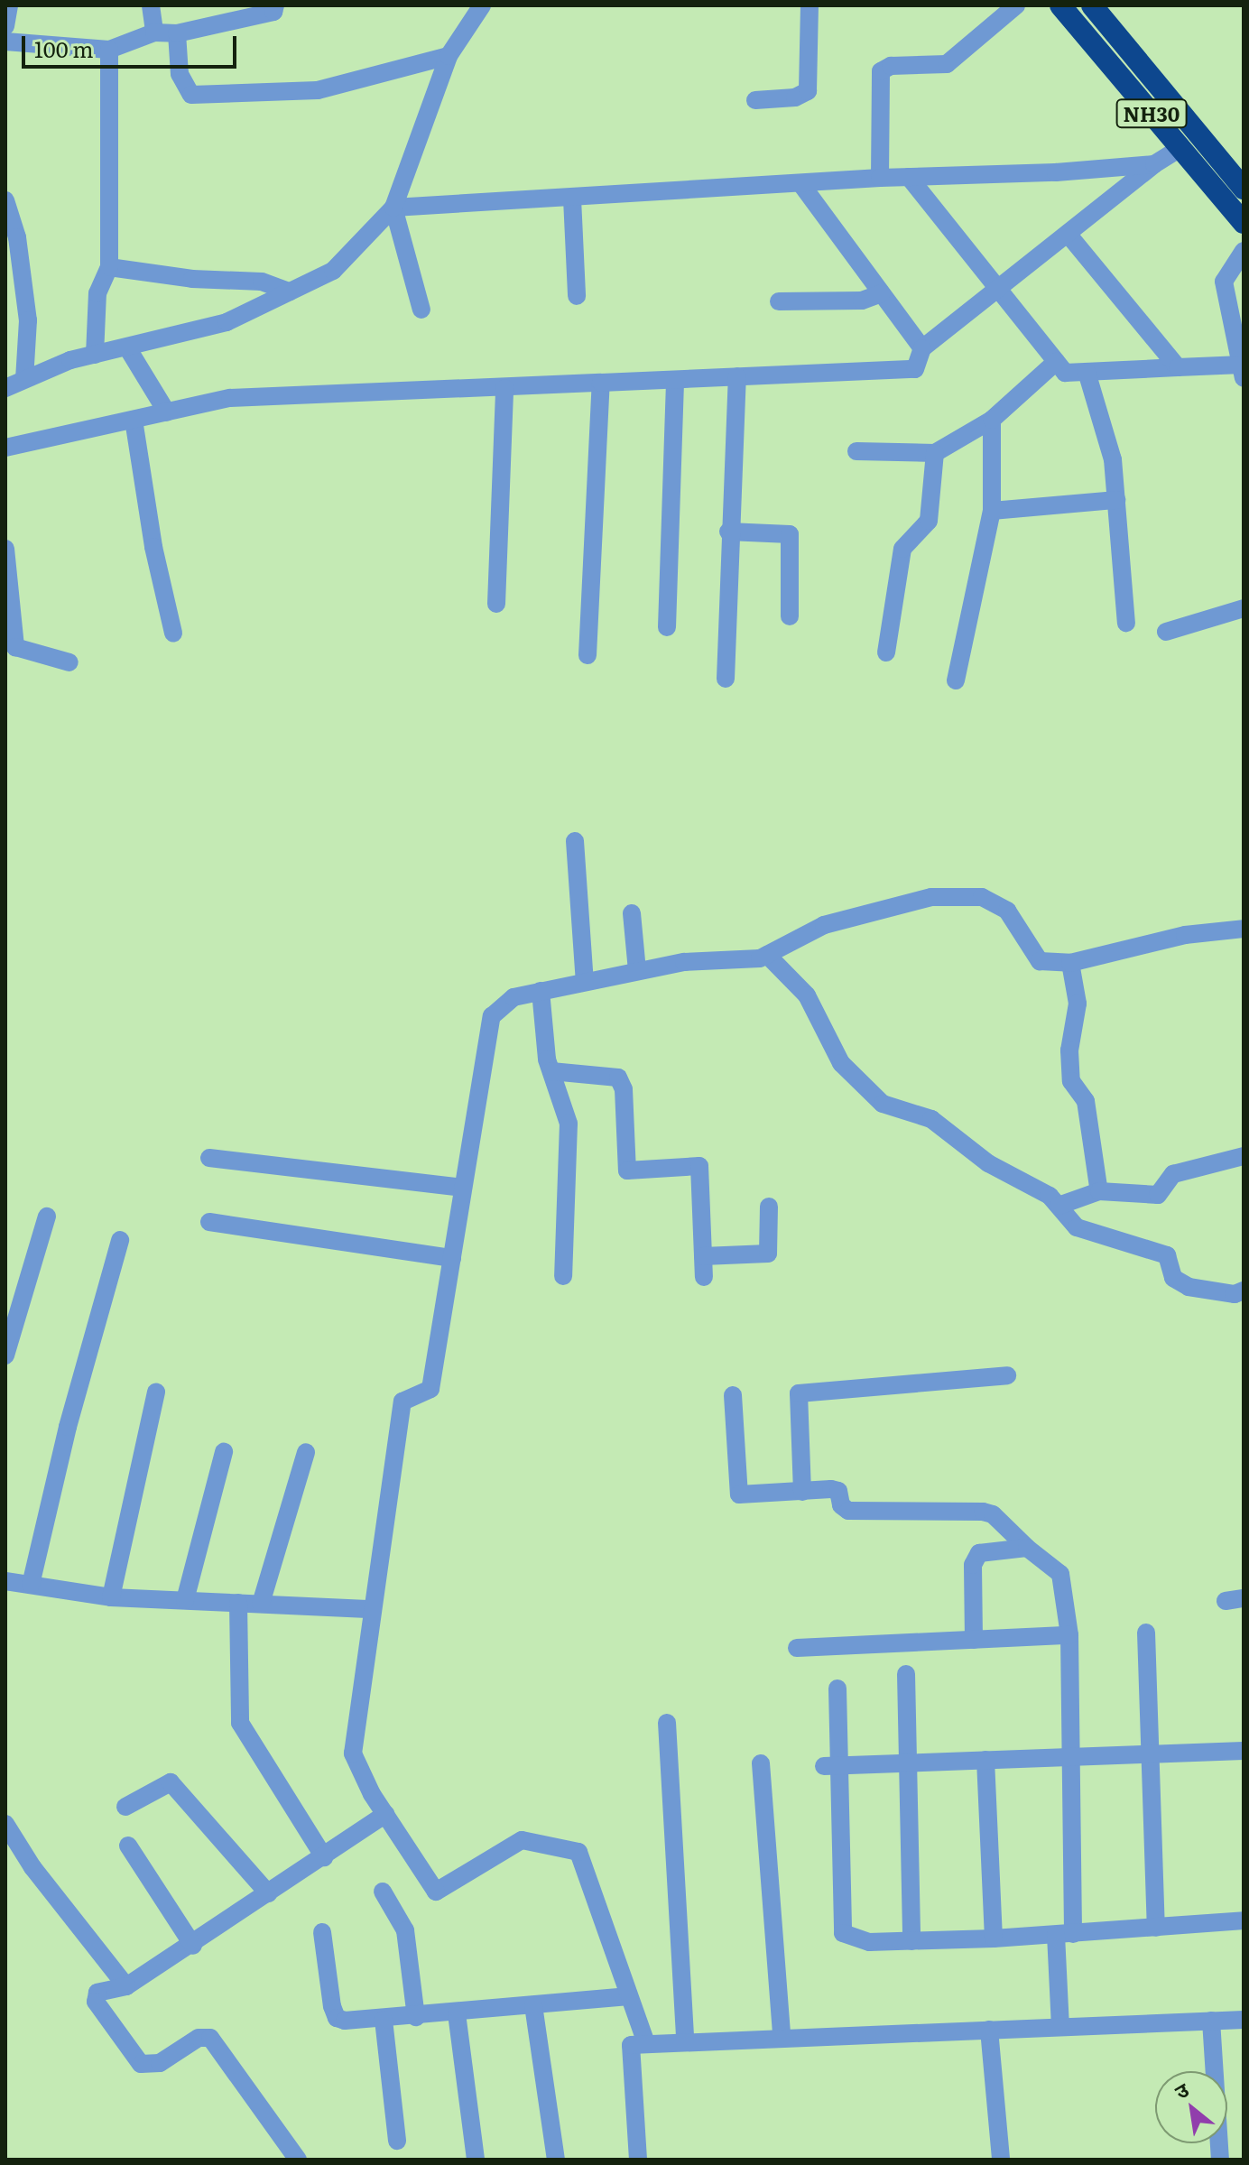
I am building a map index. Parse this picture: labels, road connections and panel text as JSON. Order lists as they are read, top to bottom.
{
  "streets": {
    "highway": ["NH30"]
  },
  "scale_bar": "100 m",
  "north": "top left"
}
